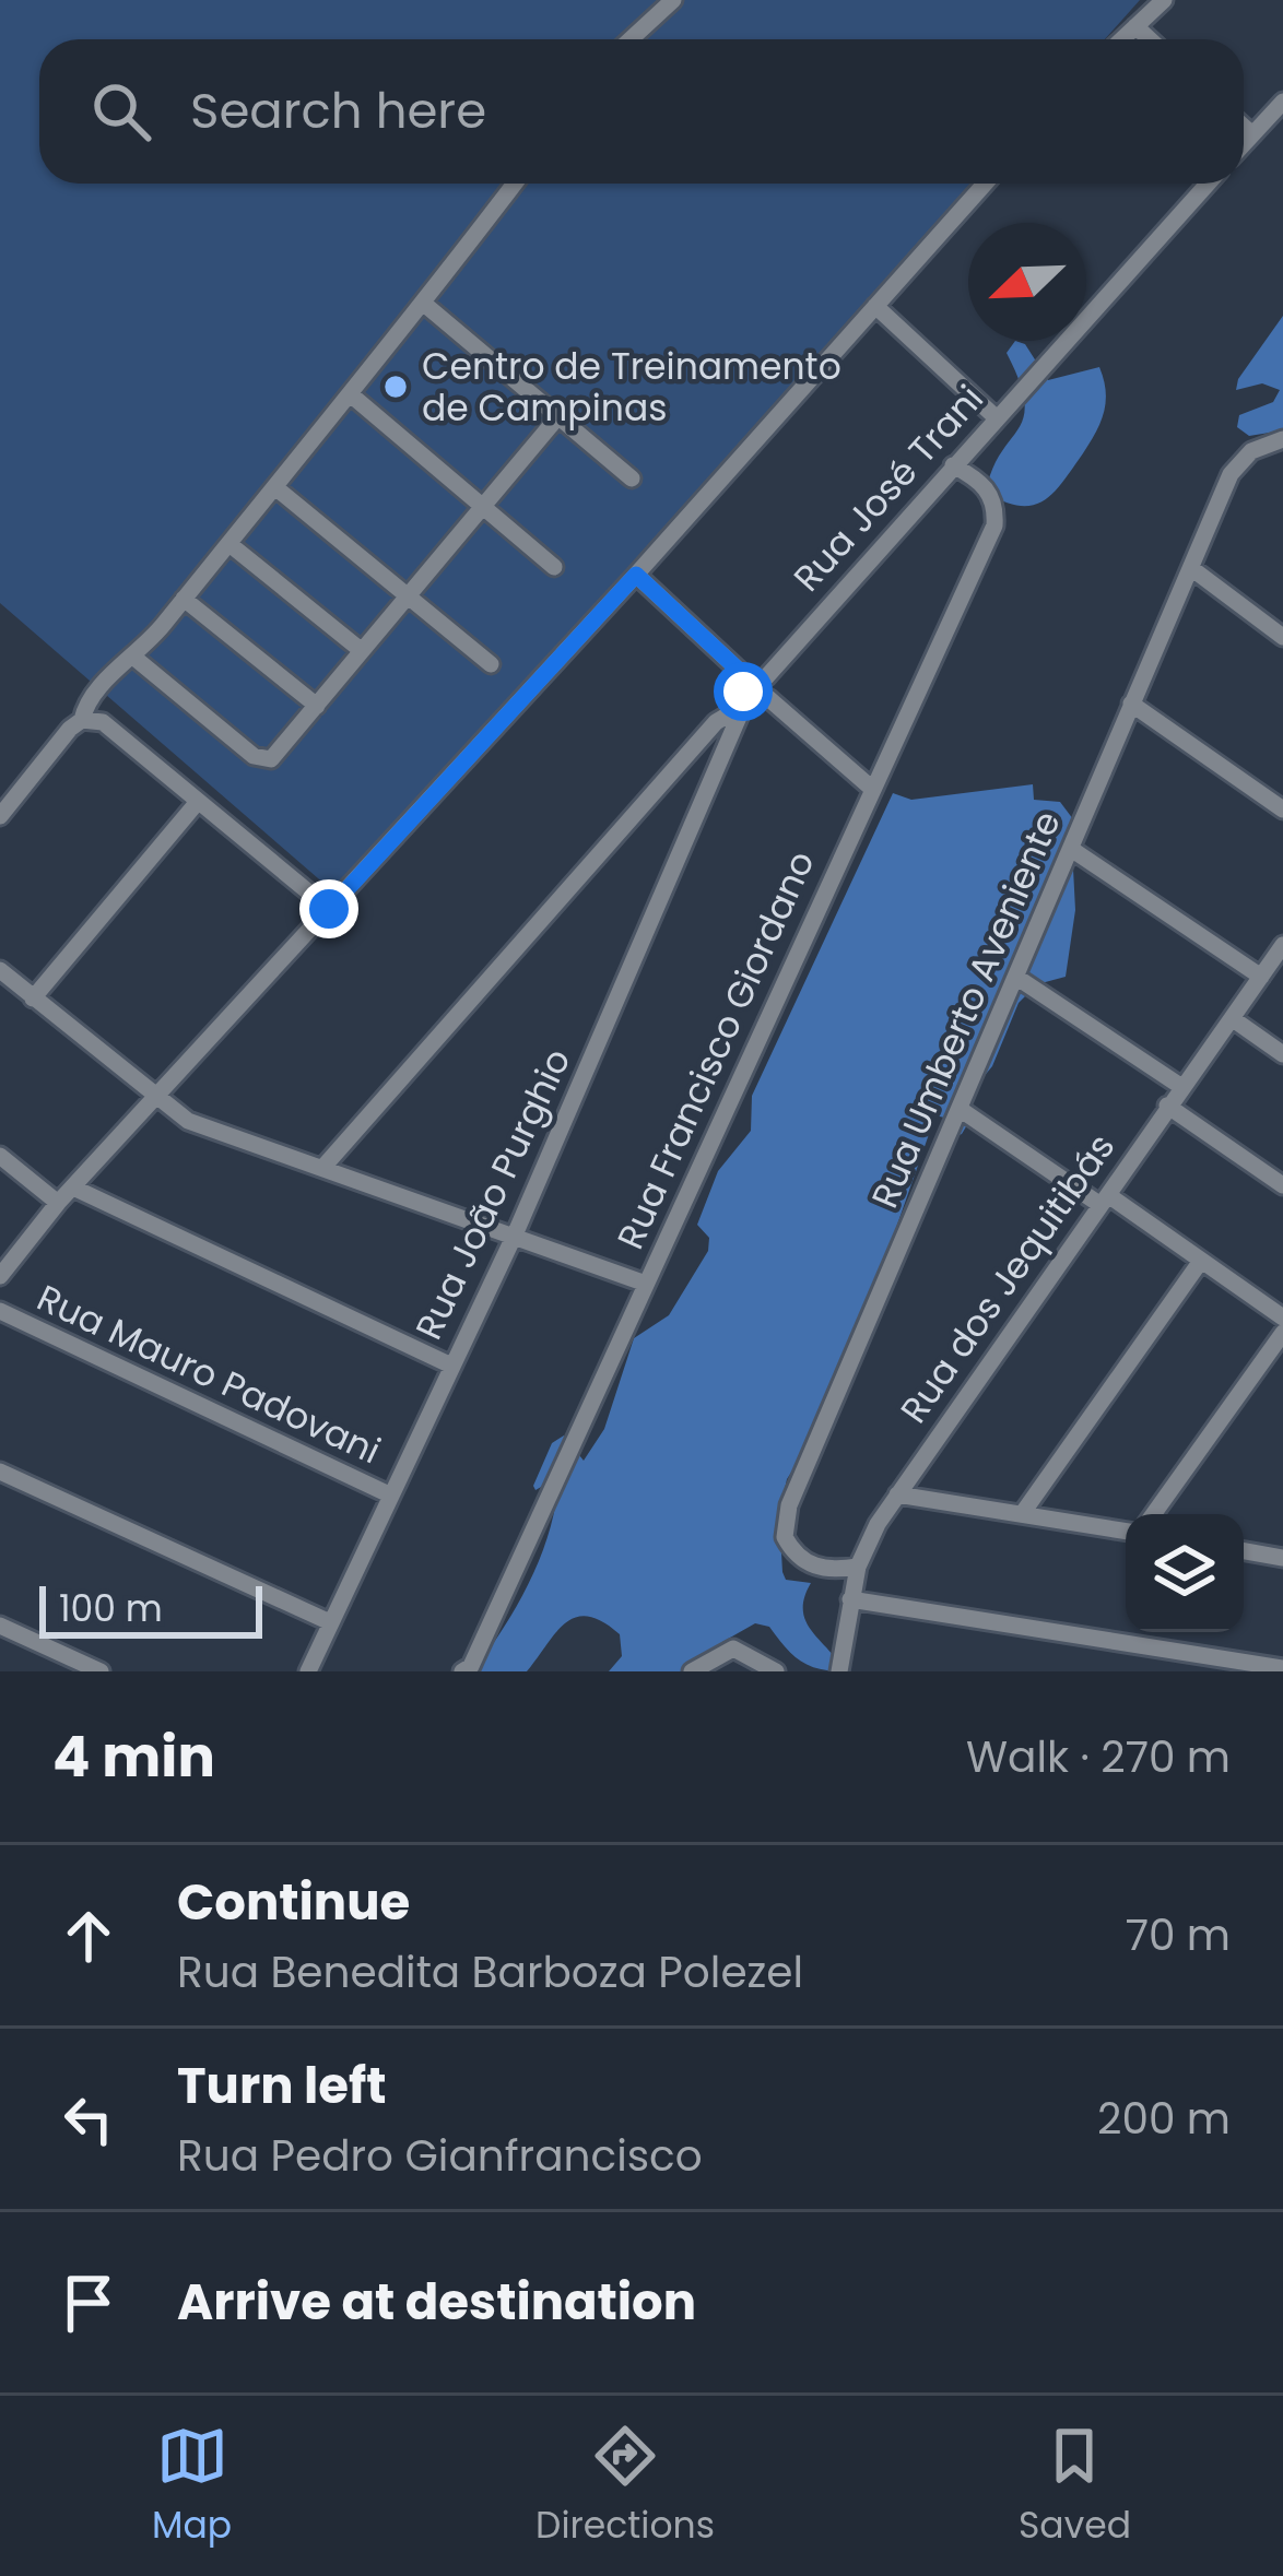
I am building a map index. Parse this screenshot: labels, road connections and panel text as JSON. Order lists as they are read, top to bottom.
{
  "streets": {
    "street": [
      "Rua José Trani",
      "Rua Umberto Aveniente",
      "Rua Francisco Giordano",
      "Rua João Purghio",
      "Rua dos Jequitibás",
      "Rua Mauro Padovani"
    ]
  },
  "crossings": [
    ["Rua José Trani", "Rua Francisco Giordano"],
    ["Rua Umberto Aveniente", "Rua dos Jequitibás"],
    ["Rua João Purghio", "Rua Mauro Padovani"]
  ],
  "places": ["Centro de Treinamento de Campinas"],
  "scale_bar": "100 m",
  "north": "bottom left",
  "page": {
    "search": "Search here",
    "scale": "100 m",
    "heading": ["4 min", "Walk · 270 m"],
    "list": [
      ["Continue", "Rua Benedita Barboza Polezel", "70 m"],
      ["Turn left", "Rua Pedro Gianfrancisco", "200 m"],
      "Arrive at destination"
    ],
    "nav": ["Map", "Directions", "Saved"]
  }
}
